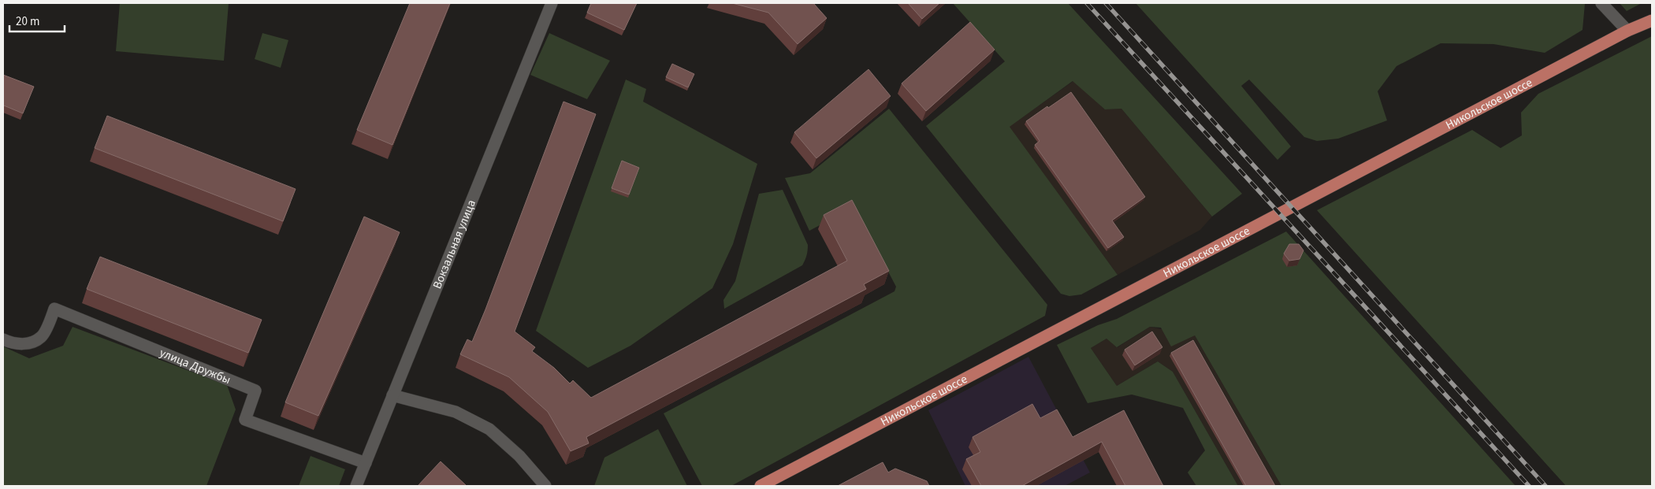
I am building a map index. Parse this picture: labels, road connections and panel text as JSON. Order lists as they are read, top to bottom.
{
  "streets": {
    "main road": ["Никольское шоссе"],
    "street": ["Вокзальная улица", "улица Дружбы"]
  },
  "crossings": [
    ["Вокзальная улица", "улица Дружбы"]
  ],
  "scale_bar": "20 m"
}
